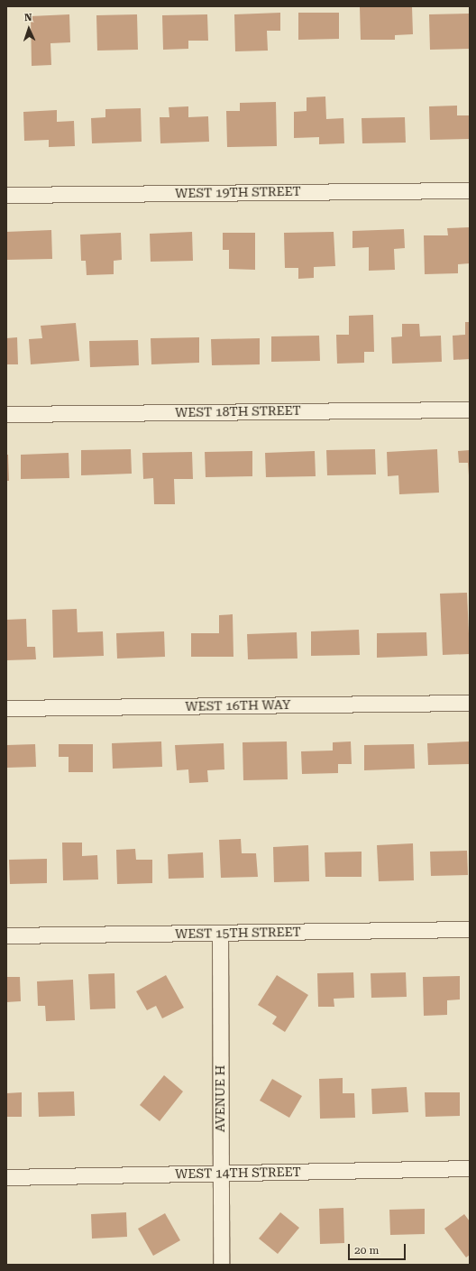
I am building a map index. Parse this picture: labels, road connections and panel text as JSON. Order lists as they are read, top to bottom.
{
  "streets": {
    "street": [
      "WEST 19TH STREET",
      "WEST 18TH STREET",
      "WEST 16TH WAY",
      "WEST 15TH STREET",
      "AVENUE H",
      "WEST 14TH STREET"
    ]
  },
  "crossings": [
    ["WEST 15TH STREET", "AVENUE H"],
    ["AVENUE H", "WEST 14TH STREET"]
  ],
  "scale_bar": "20 m",
  "north": "top"
}
